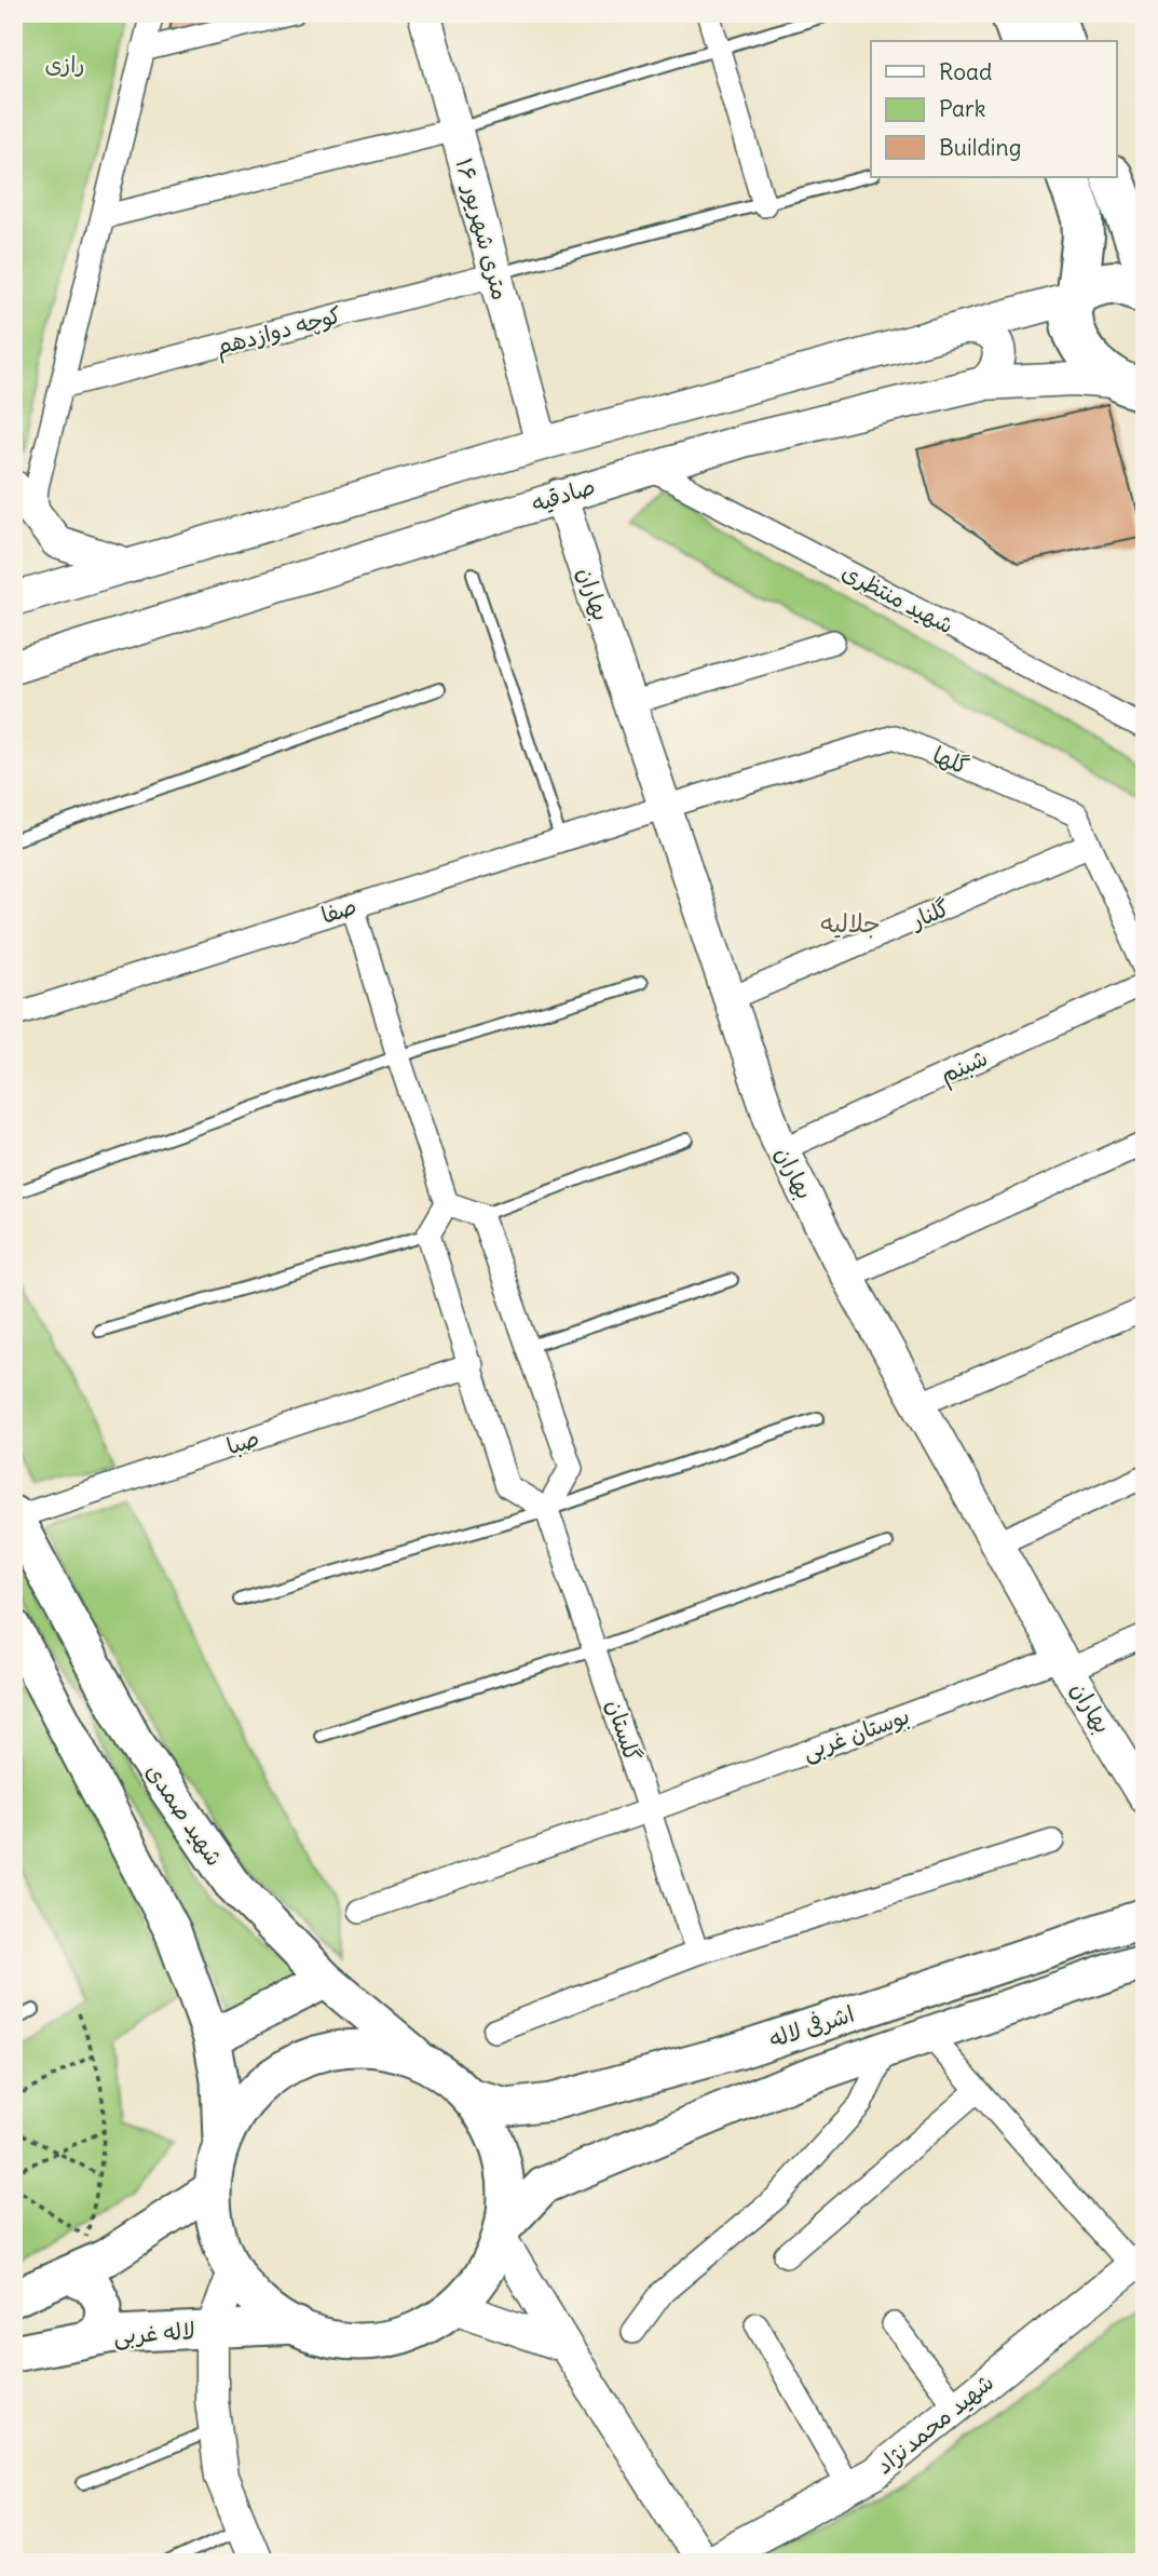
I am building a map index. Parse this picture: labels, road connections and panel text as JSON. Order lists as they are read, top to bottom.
{
  "streets": {
    "main road": [
      "۱۶ متری شهریور",
      "صادقیه",
      "بهاران",
      "شهید صمدی",
      "اشرفی لاله",
      "لاله غربی",
      "شهید محمدنژاد"
    ],
    "street": [
      "کوچه دوازدهم",
      "شهید منتظری",
      "گلها",
      "صفا",
      "گلنار",
      "شبنم",
      "صبا",
      "گلستان",
      "بوستان غربی"
    ]
  },
  "crossings": [
    ["۱۶ متری شهریور", "کوچه دوازدهم"],
    ["صادقیه", "بهاران"],
    ["صادقیه", "شهید منتظری"],
    ["بهاران", "گلها"],
    ["بهاران", "صفا"],
    ["بهاران", "گلنار"],
    ["بهاران", "شبنم"],
    ["بهاران", "بوستان غربی"],
    ["گلها", "صفا"],
    ["گلها", "گلنار"],
    ["صبا", "شهید صمدی"],
    ["گلستان", "بوستان غربی"],
    ["شهید صمدی", "اشرفی لاله"],
    ["اشرفی لاله", "لاله غربی"]
  ],
  "districts": ["جلالیه"],
  "parks": ["رازی"],
  "legend": ["Road", "Park", "Building"]
}
